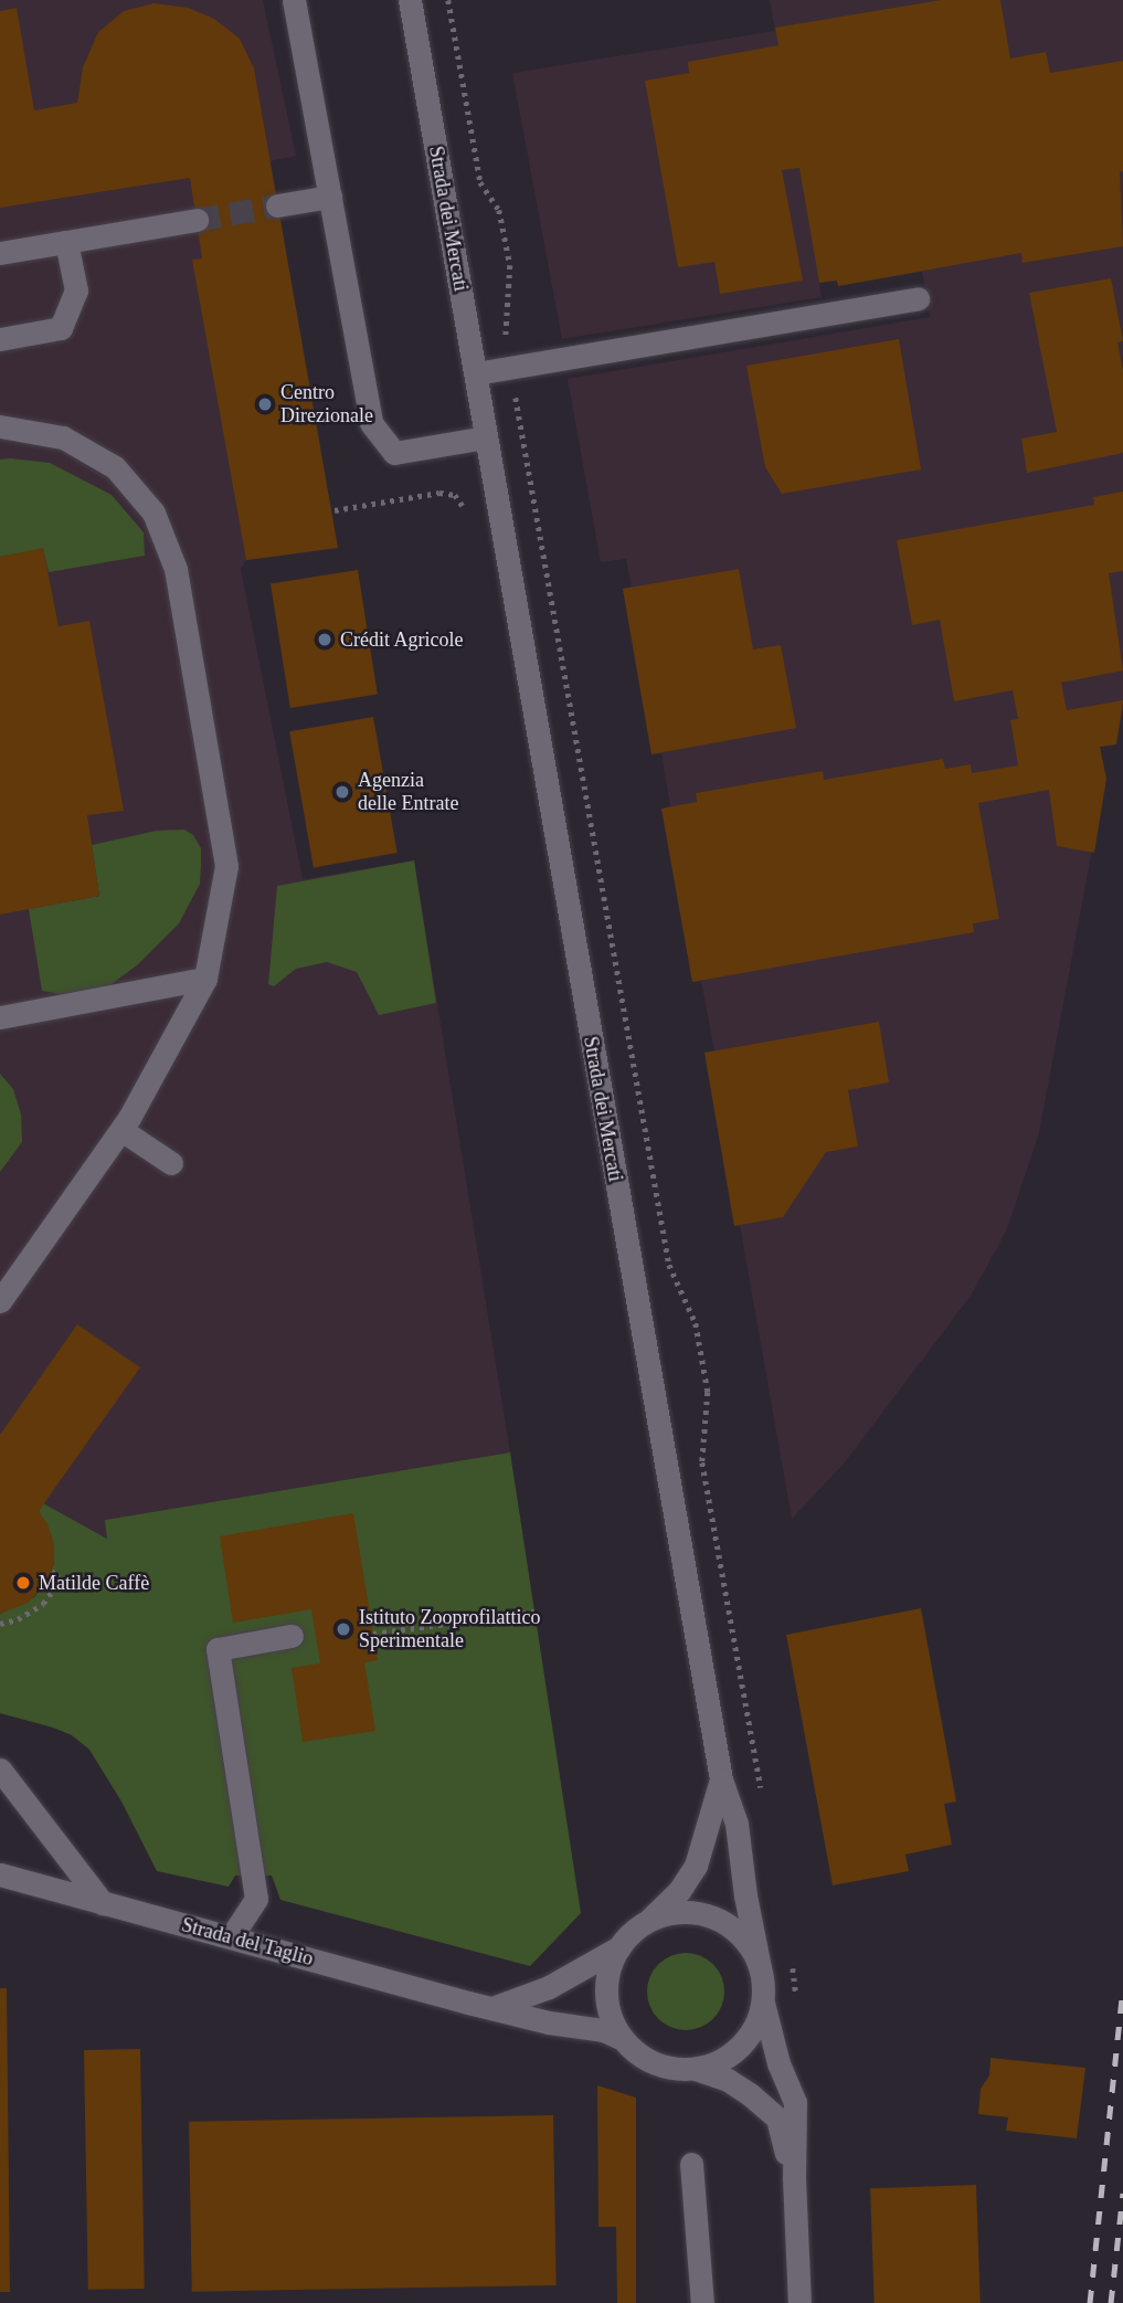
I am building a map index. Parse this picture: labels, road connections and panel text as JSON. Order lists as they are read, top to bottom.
{
  "streets": {
    "street": ["Strada dei Mercati", "Strada del Taglio"]
  },
  "crossings": [
    ["Strada dei Mercati", "Strada del Taglio"]
  ],
  "places": [
    "Centro Direzionale",
    "Crédit Agricole",
    "Agenzia delle Entrate",
    "Matilde Caffè",
    "Istituto Zooprofilattico Sperimentale"
  ]
}
